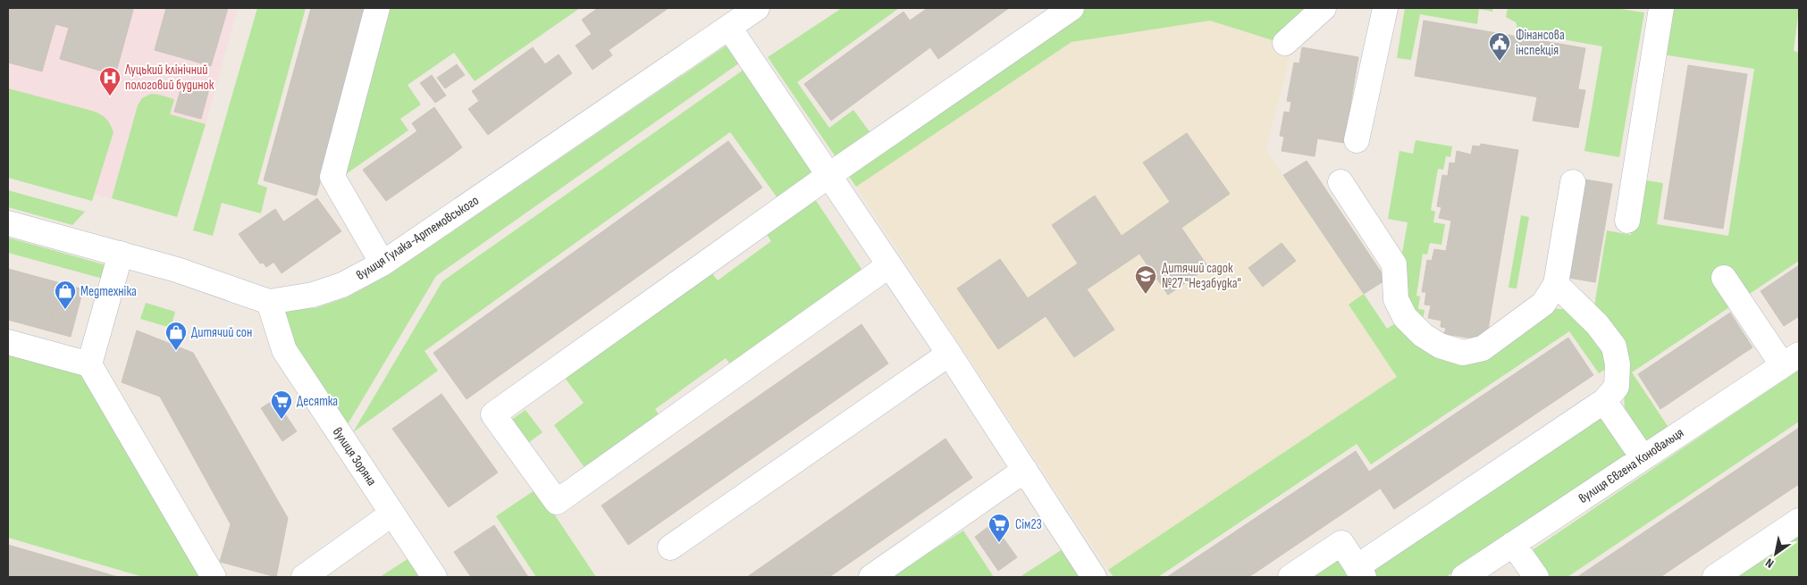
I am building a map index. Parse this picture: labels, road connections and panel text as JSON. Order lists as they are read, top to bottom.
{
  "streets": {
    "street": ["вулиця Гулака-Артемовського", "вулиця Зоряна", "вулиця Євгена Коновальця"]
  },
  "crossings": [
    ["вулиця Гулака-Артемовського", "вулиця Зоряна"]
  ],
  "places": {
    "public building": ["Фінансова інспекція"],
    "hospital": ["Луцький клінічний пологовий будинок"],
    "school or university": ["Дитячий садок №27 \"Незабудка\""],
    "shop": ["Медтехніка", "Дитячий сон"],
    "supermarket": ["Десятка", "Сім23"]
  },
  "north": "bottom left"
}
